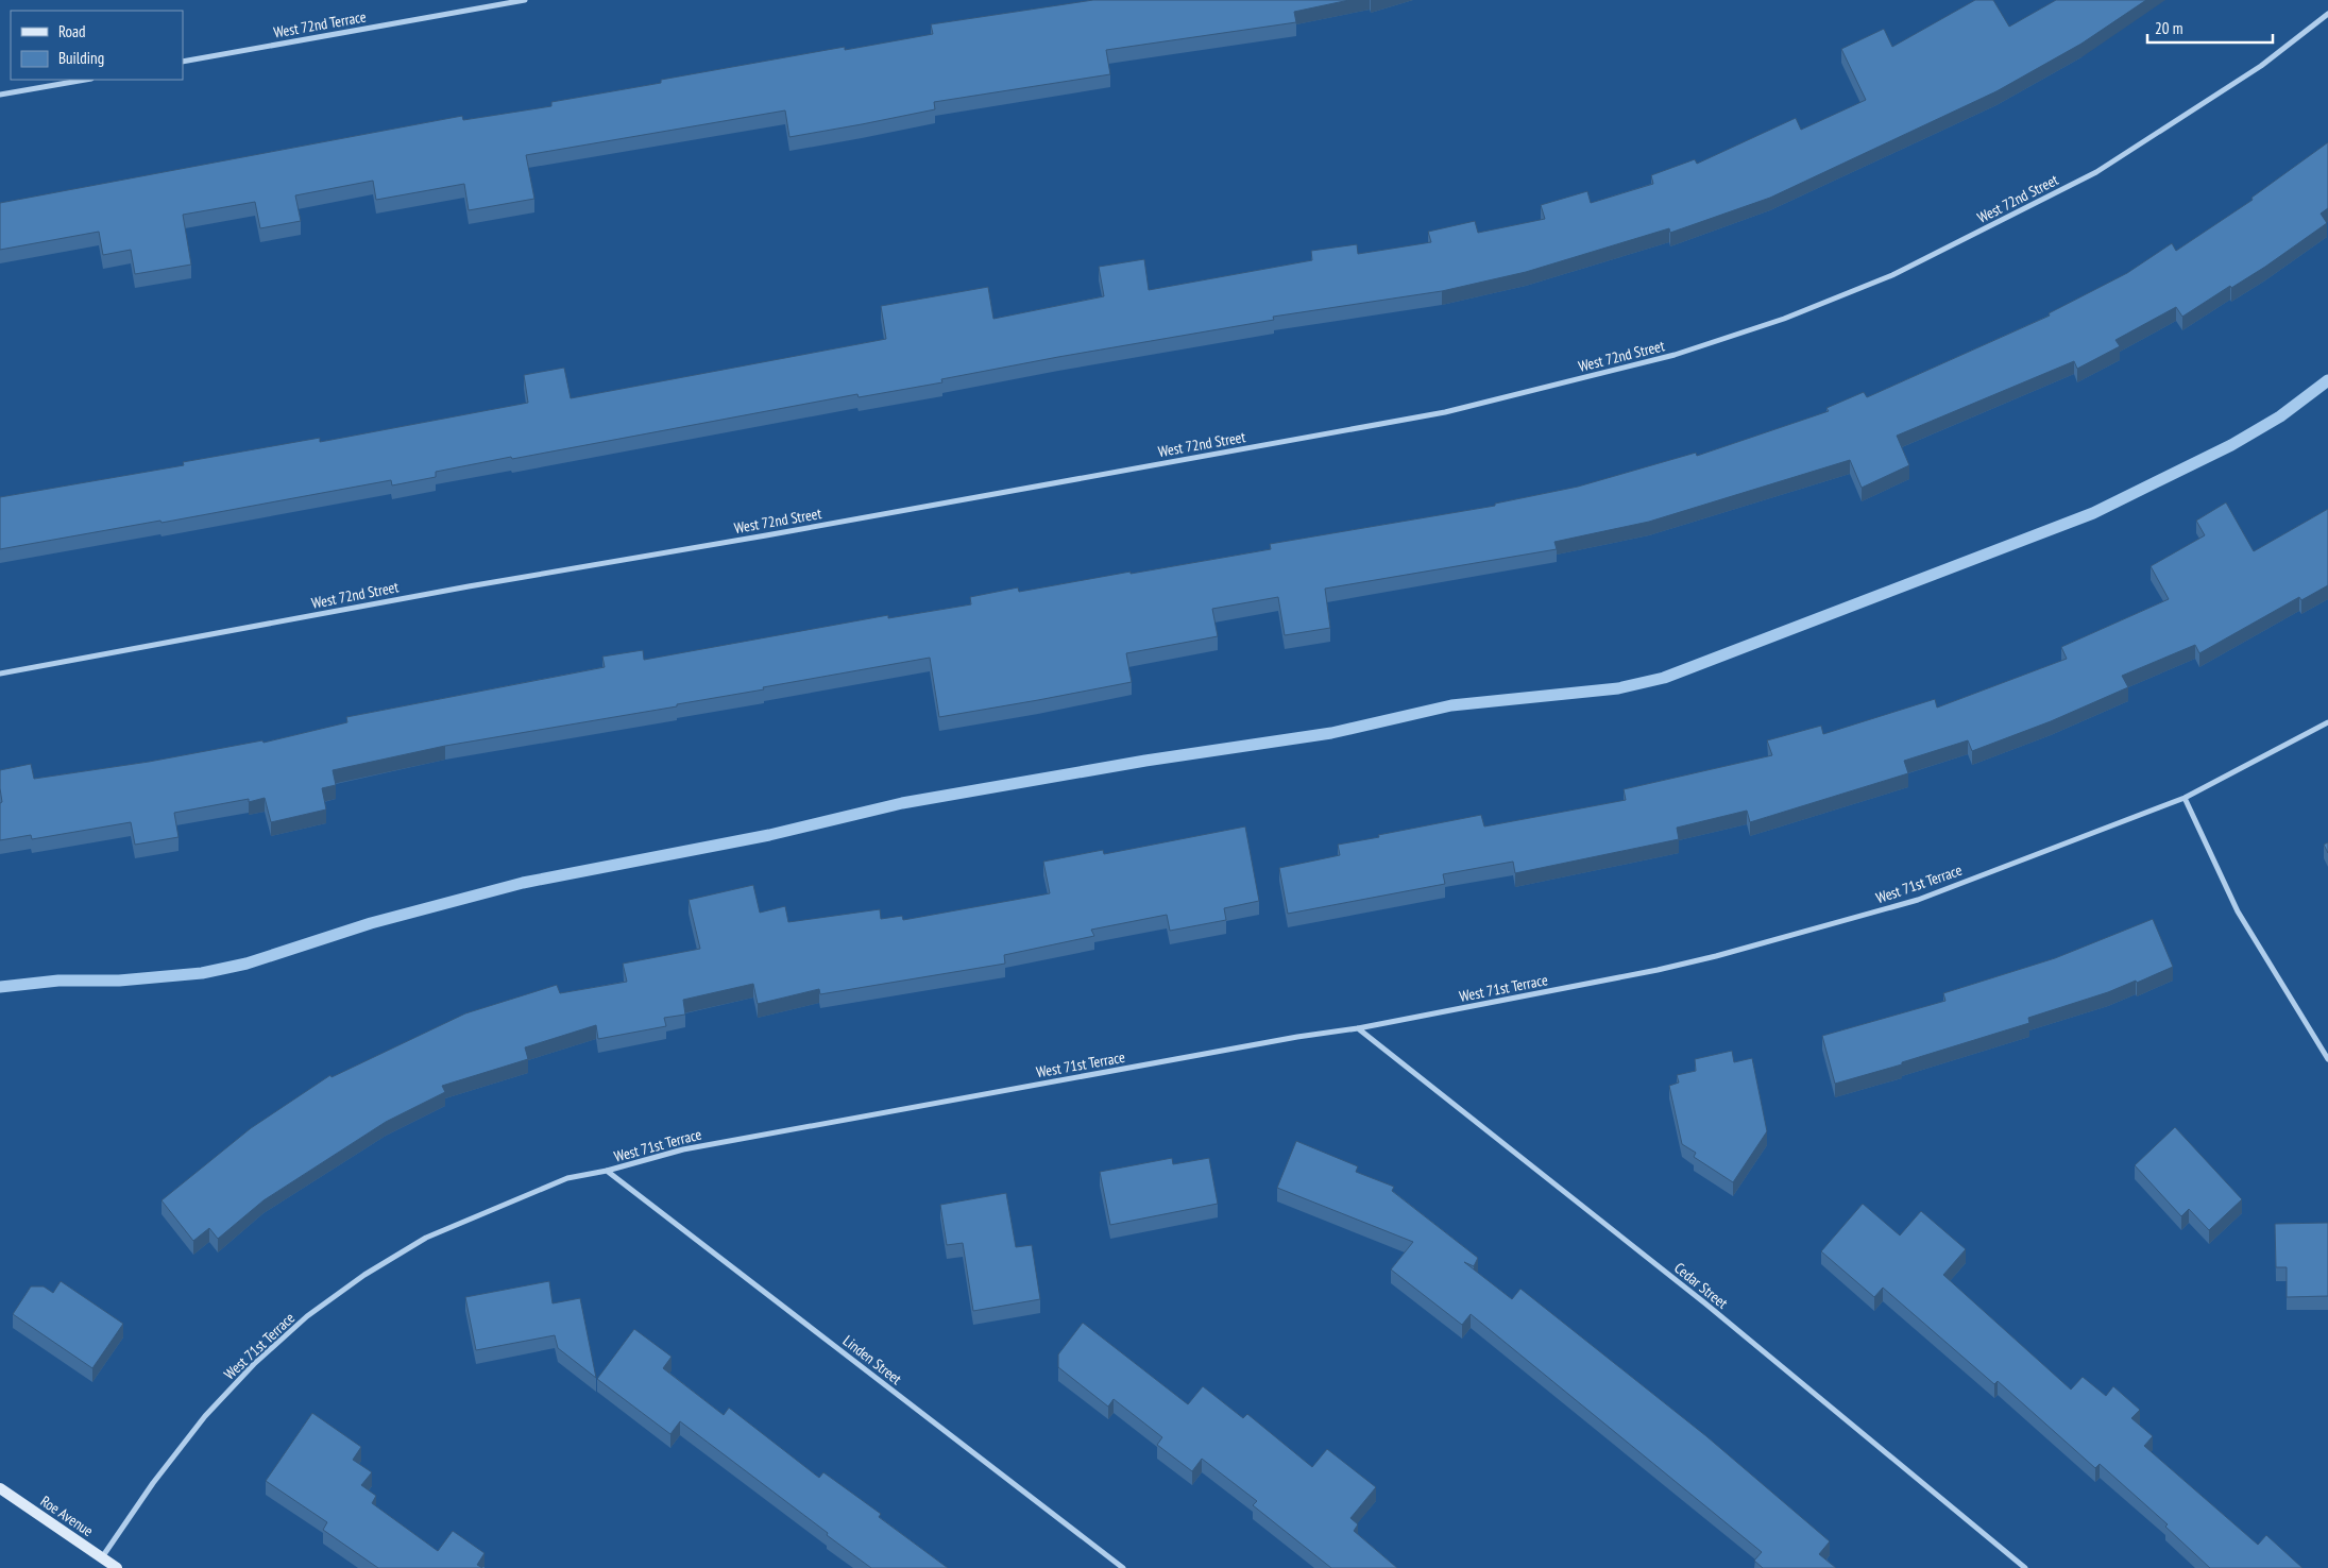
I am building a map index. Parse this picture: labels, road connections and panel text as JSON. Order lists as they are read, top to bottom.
{
  "streets": {
    "main road": ["Roe Avenue"],
    "street": [
      "West 72nd Terrace",
      "West 72nd Street",
      "West 71st Terrace",
      "Cedar Street",
      "Linden Street"
    ]
  },
  "crossings": [
    ["West 71st Terrace", "Cedar Street"],
    ["West 71st Terrace", "Linden Street"],
    ["West 71st Terrace", "Roe Avenue"]
  ],
  "legend": ["Road", "Building"],
  "scale_bar": "20 m"
}
